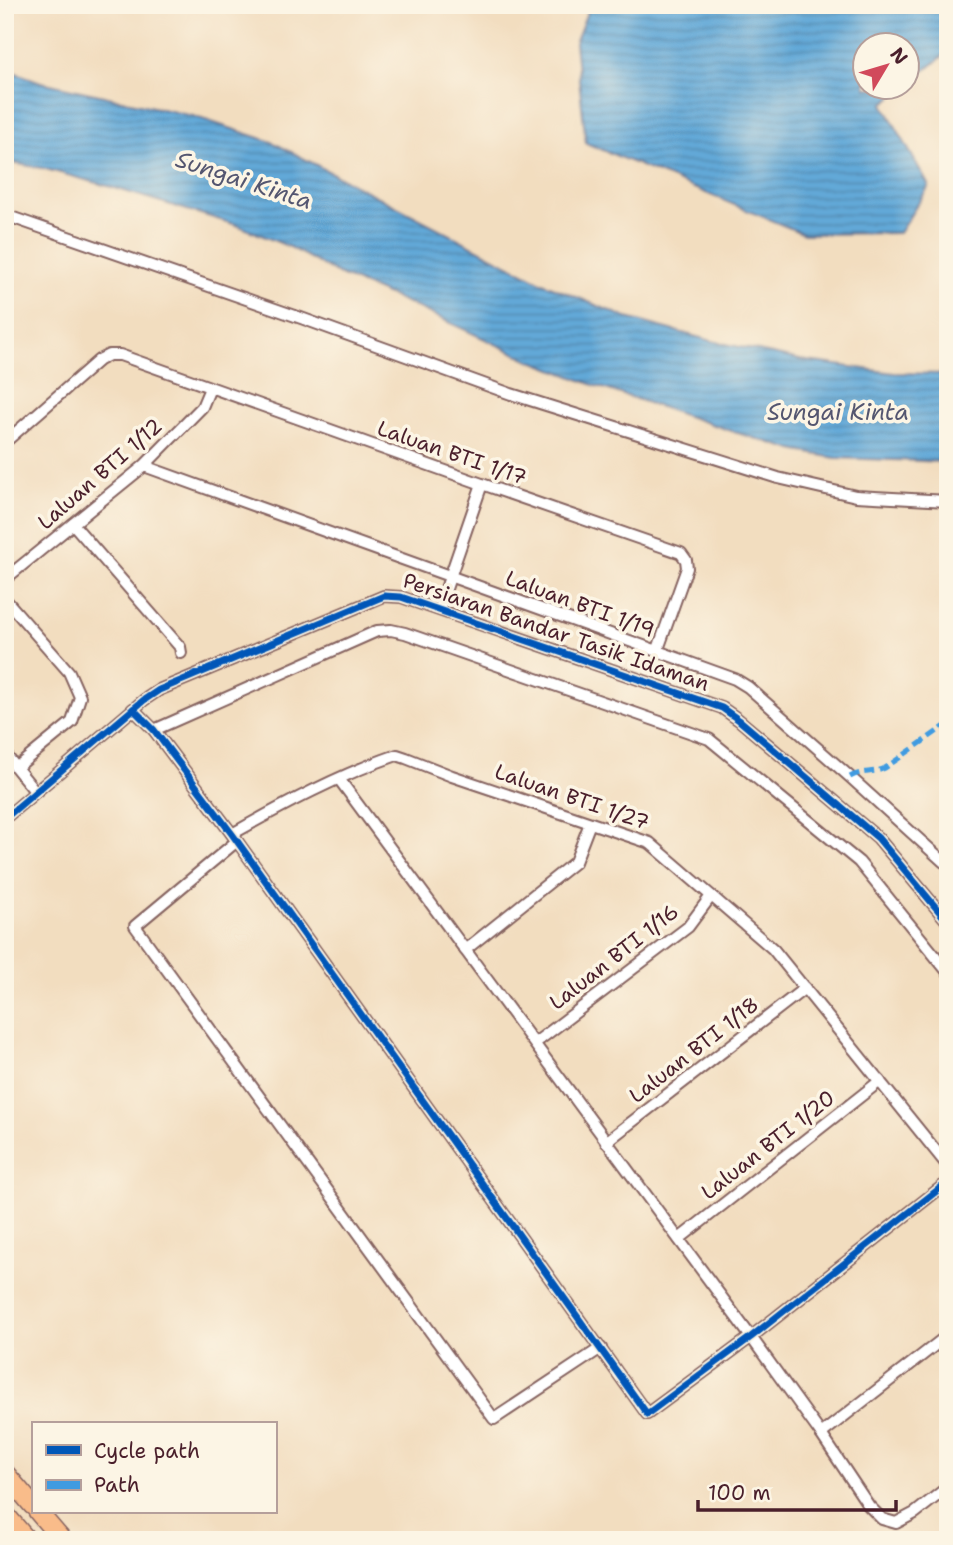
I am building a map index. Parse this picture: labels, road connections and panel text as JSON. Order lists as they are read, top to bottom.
{
  "streets": {
    "street": [
      "Laluan BTI 1/17",
      "Laluan BTI 1/12",
      "Laluan BTI 1/19",
      "Persiaran Bandar Tasik Idaman",
      "Laluan BTI 1/27",
      "Laluan BTI 1/16",
      "Laluan BTI 1/18",
      "Laluan BTI 1/20"
    ]
  },
  "crossings": [
    ["Laluan BTI 1/17", "Laluan BTI 1/12"],
    ["Laluan BTI 1/17", "Laluan BTI 1/19"],
    ["Laluan BTI 1/12", "Laluan BTI 1/19"],
    ["Laluan BTI 1/27", "Laluan BTI 1/16"],
    ["Laluan BTI 1/27", "Laluan BTI 1/18"],
    ["Laluan BTI 1/27", "Laluan BTI 1/20"]
  ],
  "water": ["Sungai Kinta"],
  "legend": ["Cycle path", "Path"],
  "scale_bar": "100 m",
  "north": "top right"
}
